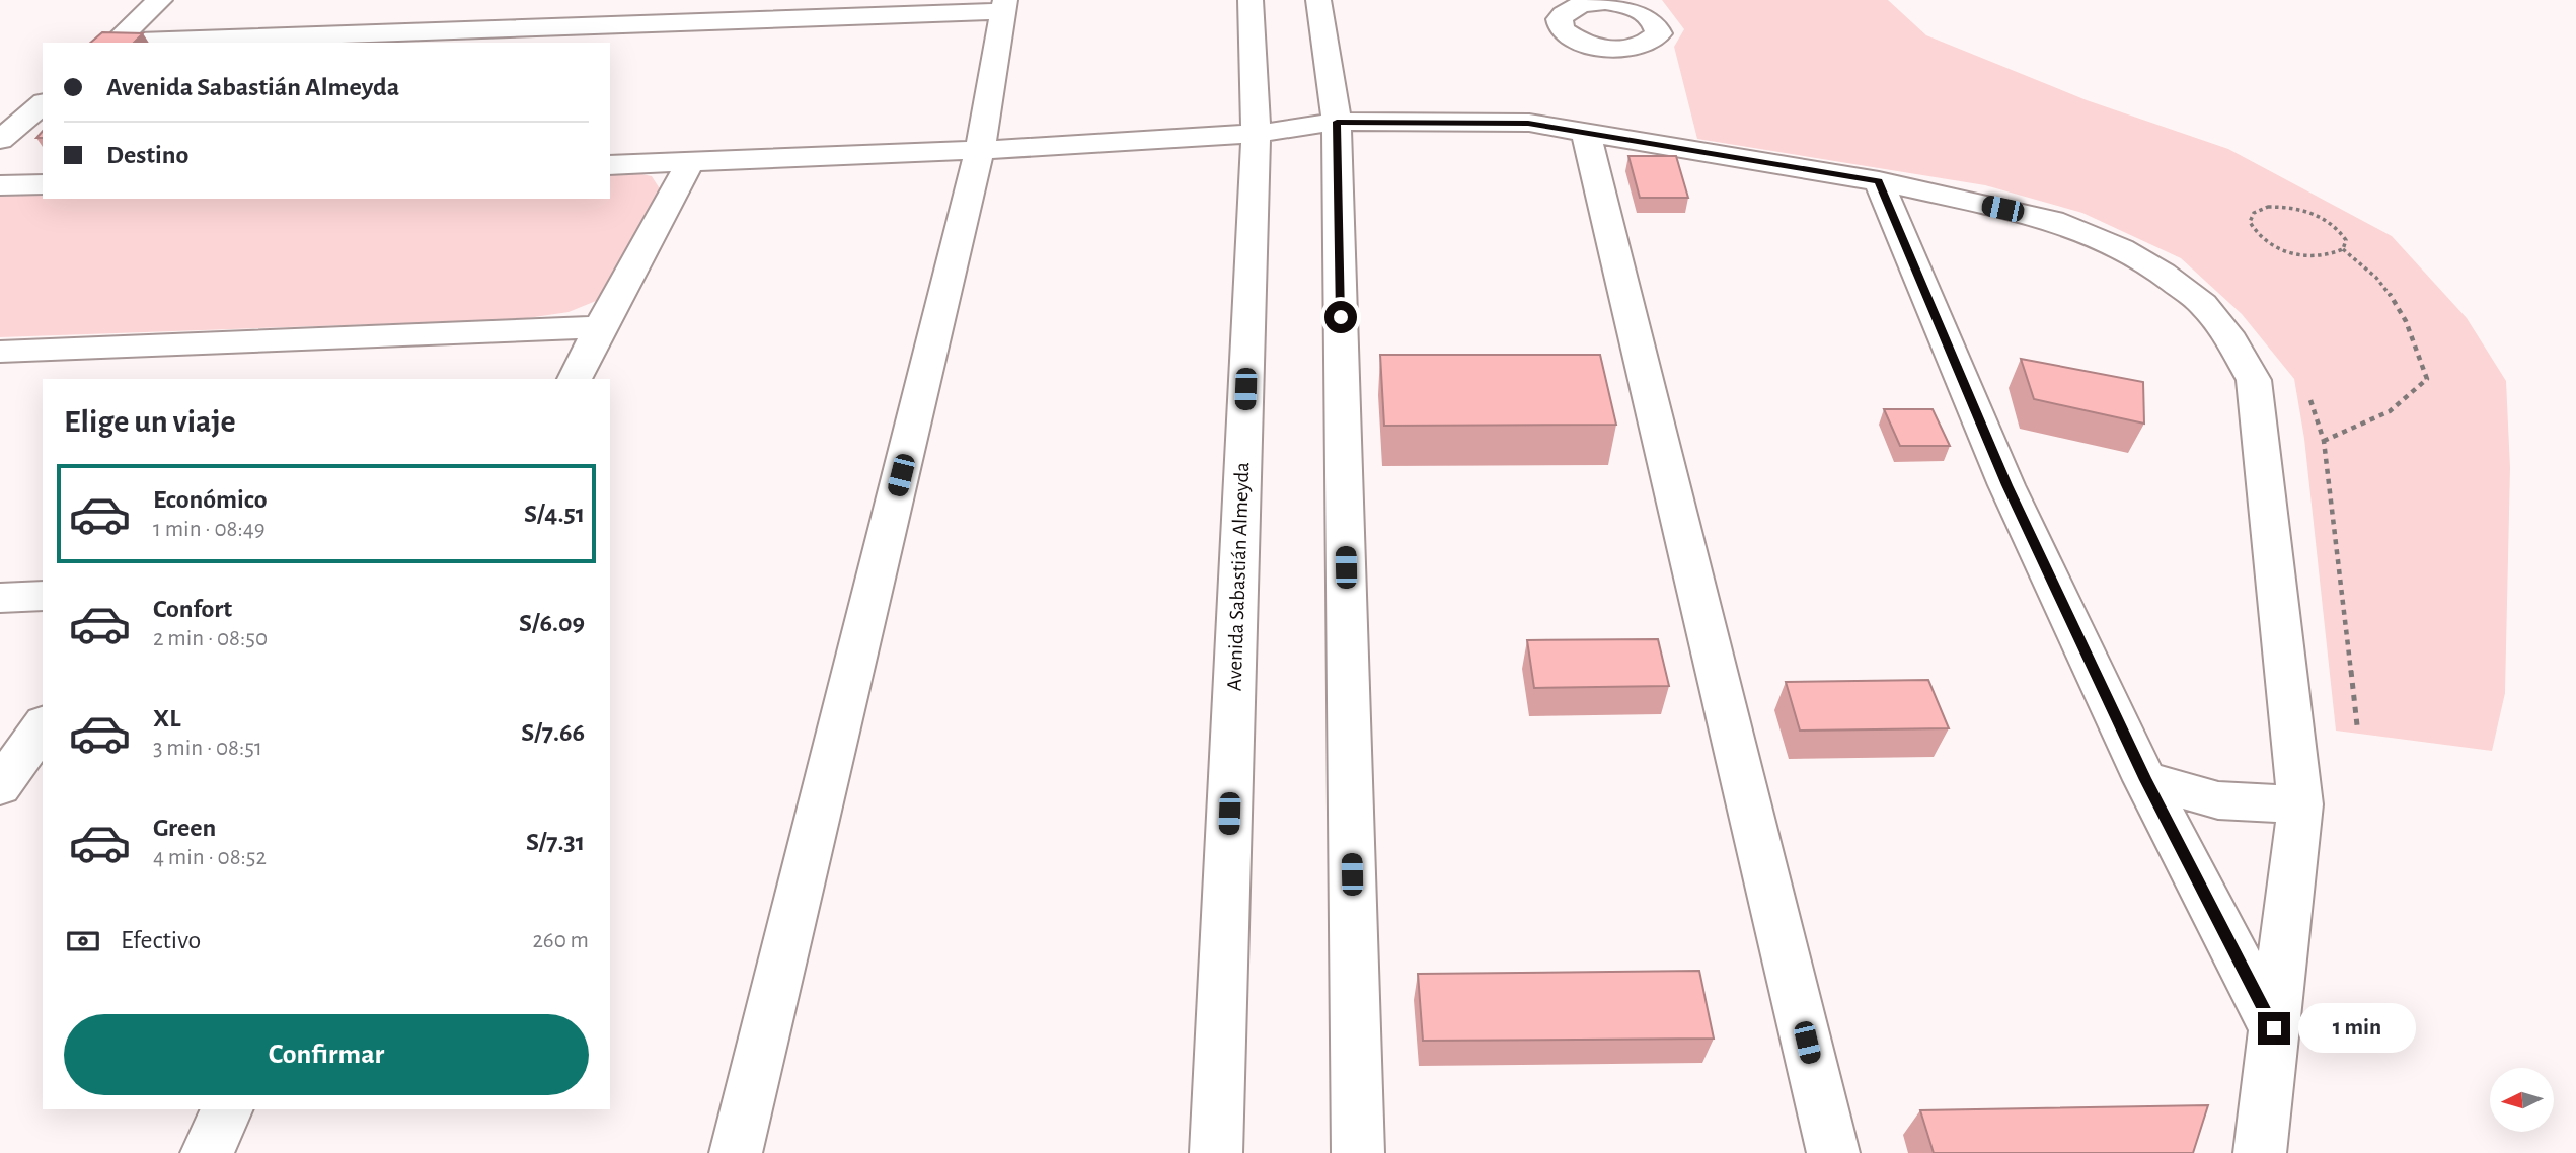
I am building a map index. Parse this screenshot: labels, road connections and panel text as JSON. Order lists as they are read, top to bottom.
{
  "streets": {
    "street": ["Avenida Sabastián Almeyda"]
  },
  "north": "left",
  "page": {
    "banner": ["Avenida Sabastián Almeyda", "Destino"],
    "heading": "Elige un viaje",
    "list": [
      {
        "name": "Económico",
        "note": "1 min · 08:49",
        "value": "S/4.51"
      },
      {
        "name": "Confort",
        "note": "2 min · 08:50",
        "value": "S/6.09"
      },
      {
        "name": "XL",
        "note": "3 min · 08:51",
        "value": "S/7.66"
      },
      {
        "name": "Green",
        "note": "4 min · 08:52",
        "value": "S/7.31"
      }
    ],
    "pay": ["Efectivo", "260 m"],
    "buttons": "Confirmar",
    "bubble": "1 min"
  }
}
